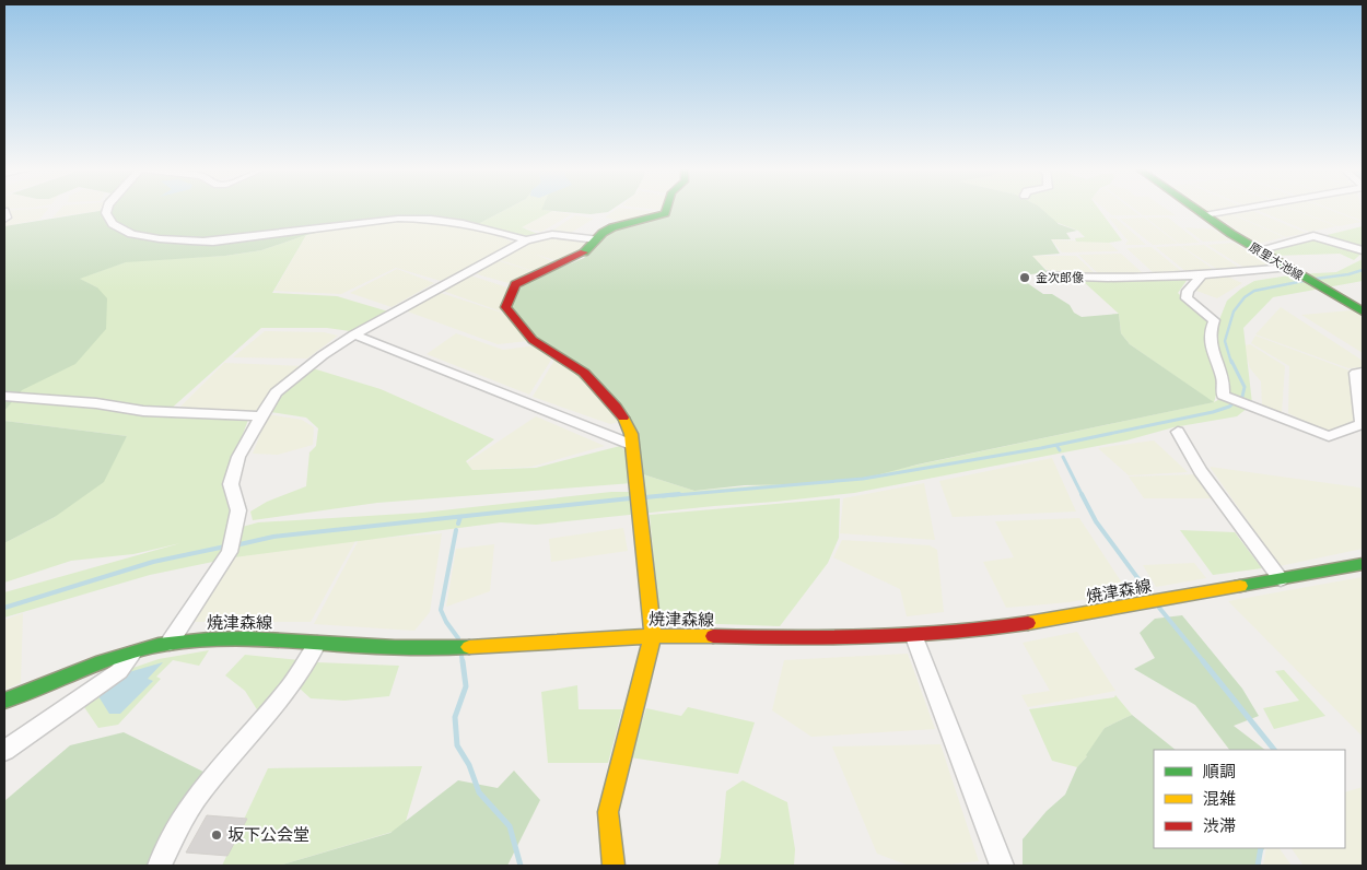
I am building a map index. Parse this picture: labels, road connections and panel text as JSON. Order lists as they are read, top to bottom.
{
  "streets": {
    "main road": ["原里大池線", "焼津森線"]
  },
  "places": ["金次郎像", "坂下公会堂"],
  "legend": ["順調", "混雑", "渋滞"]
}
